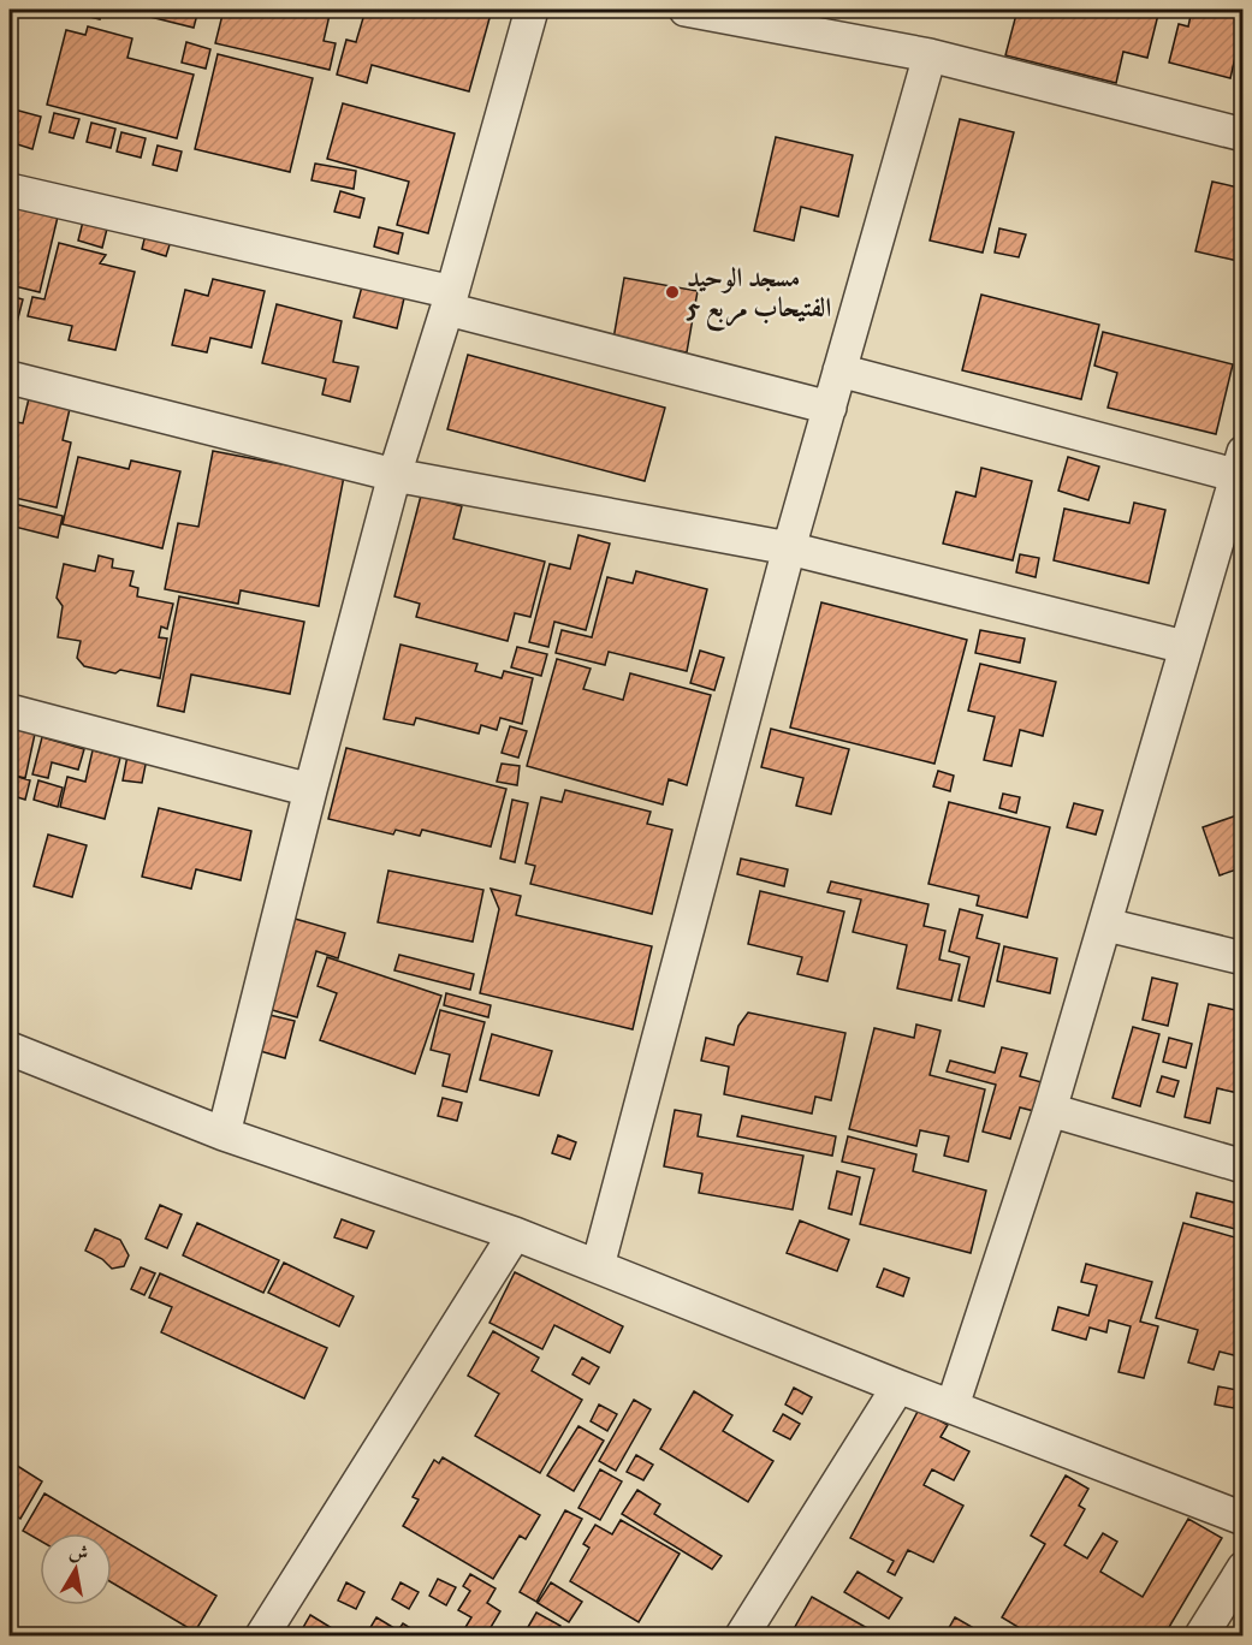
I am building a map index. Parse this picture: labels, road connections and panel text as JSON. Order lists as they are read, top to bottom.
{
  "places": ["مسجد الوحيد الفتيحاب مربع 5"],
  "north": "top"
}
